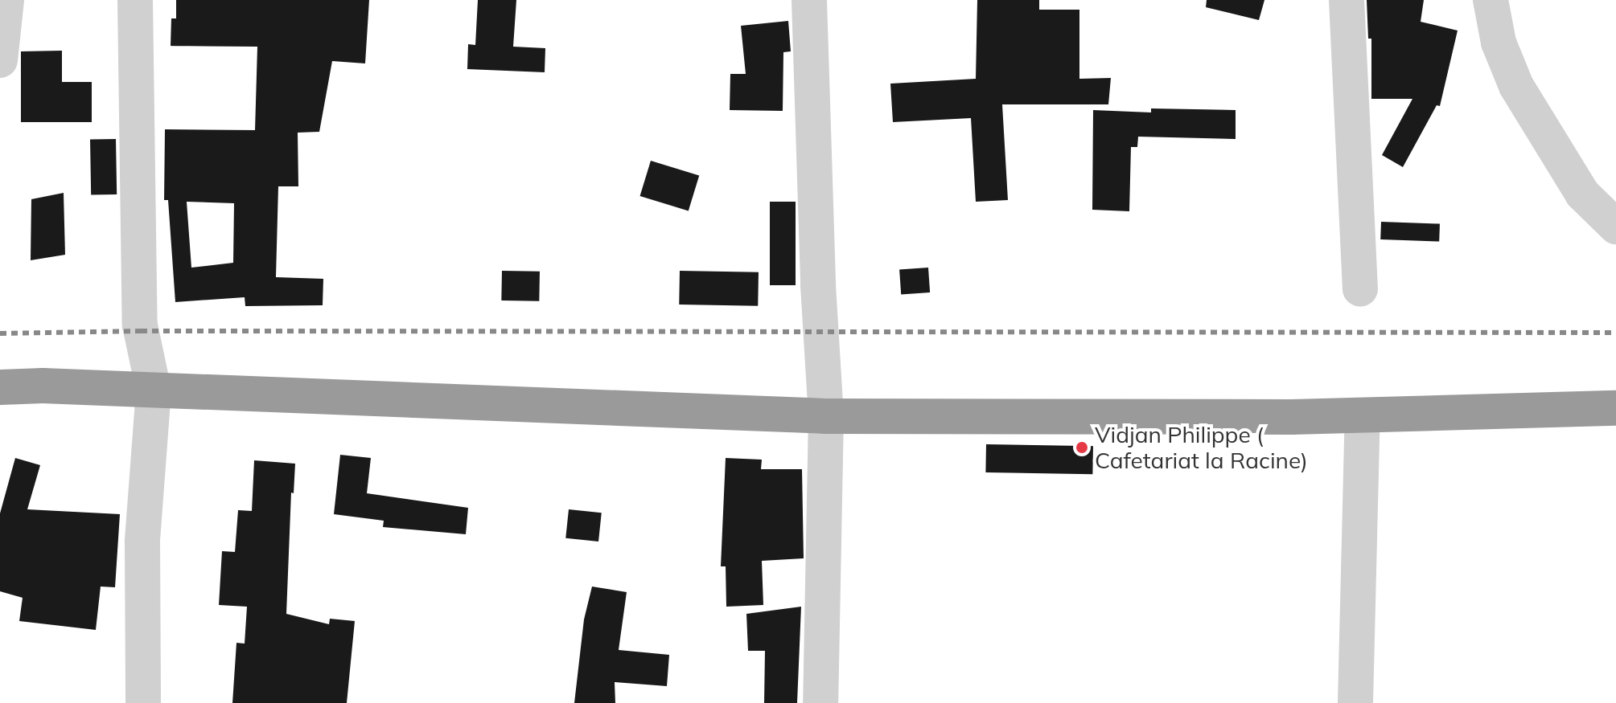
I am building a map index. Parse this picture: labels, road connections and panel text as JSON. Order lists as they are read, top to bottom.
{
  "places": ["Vidjan Philippe ( Cafetariat la Racine)"]
}
